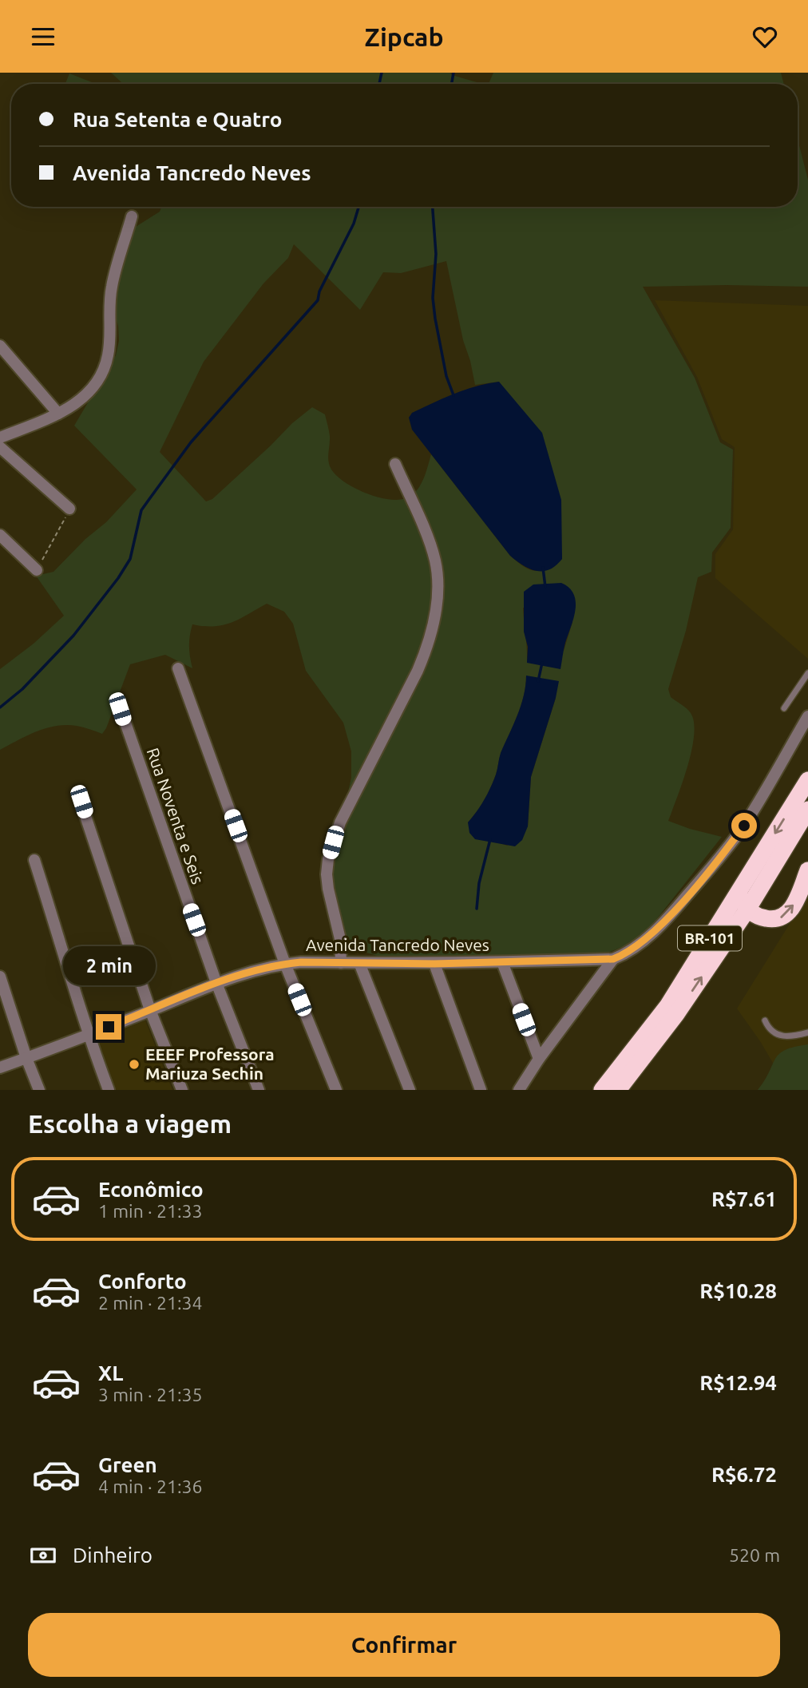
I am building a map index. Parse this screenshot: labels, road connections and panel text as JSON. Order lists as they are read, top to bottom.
{
  "streets": {
    "highway": ["BR-101"],
    "street": ["Rua Noventa e Seis", "Avenida Tancredo Neves"]
  },
  "crossings": [
    ["Rua Noventa e Seis", "Avenida Tancredo Neves"]
  ],
  "places": ["EEEF Professora Mariuza Sechin"],
  "page": {
    "header": "Zipcab",
    "banner": ["Rua Setenta e Quatro", "Avenida Tancredo Neves"],
    "bubble": "2 min",
    "heading": "Escolha a viagem",
    "list": [
      {
        "name": "Econômico",
        "note": "1 min · 21:33",
        "value": "R$7.61"
      },
      {
        "name": "Conforto",
        "note": "2 min · 21:34",
        "value": "R$10.28"
      },
      {
        "name": "XL",
        "note": "3 min · 21:35",
        "value": "R$12.94"
      },
      {
        "name": "Green",
        "note": "4 min · 21:36",
        "value": "R$6.72"
      }
    ],
    "pay": ["Dinheiro", "520 m"],
    "buttons": "Confirmar"
  }
}
